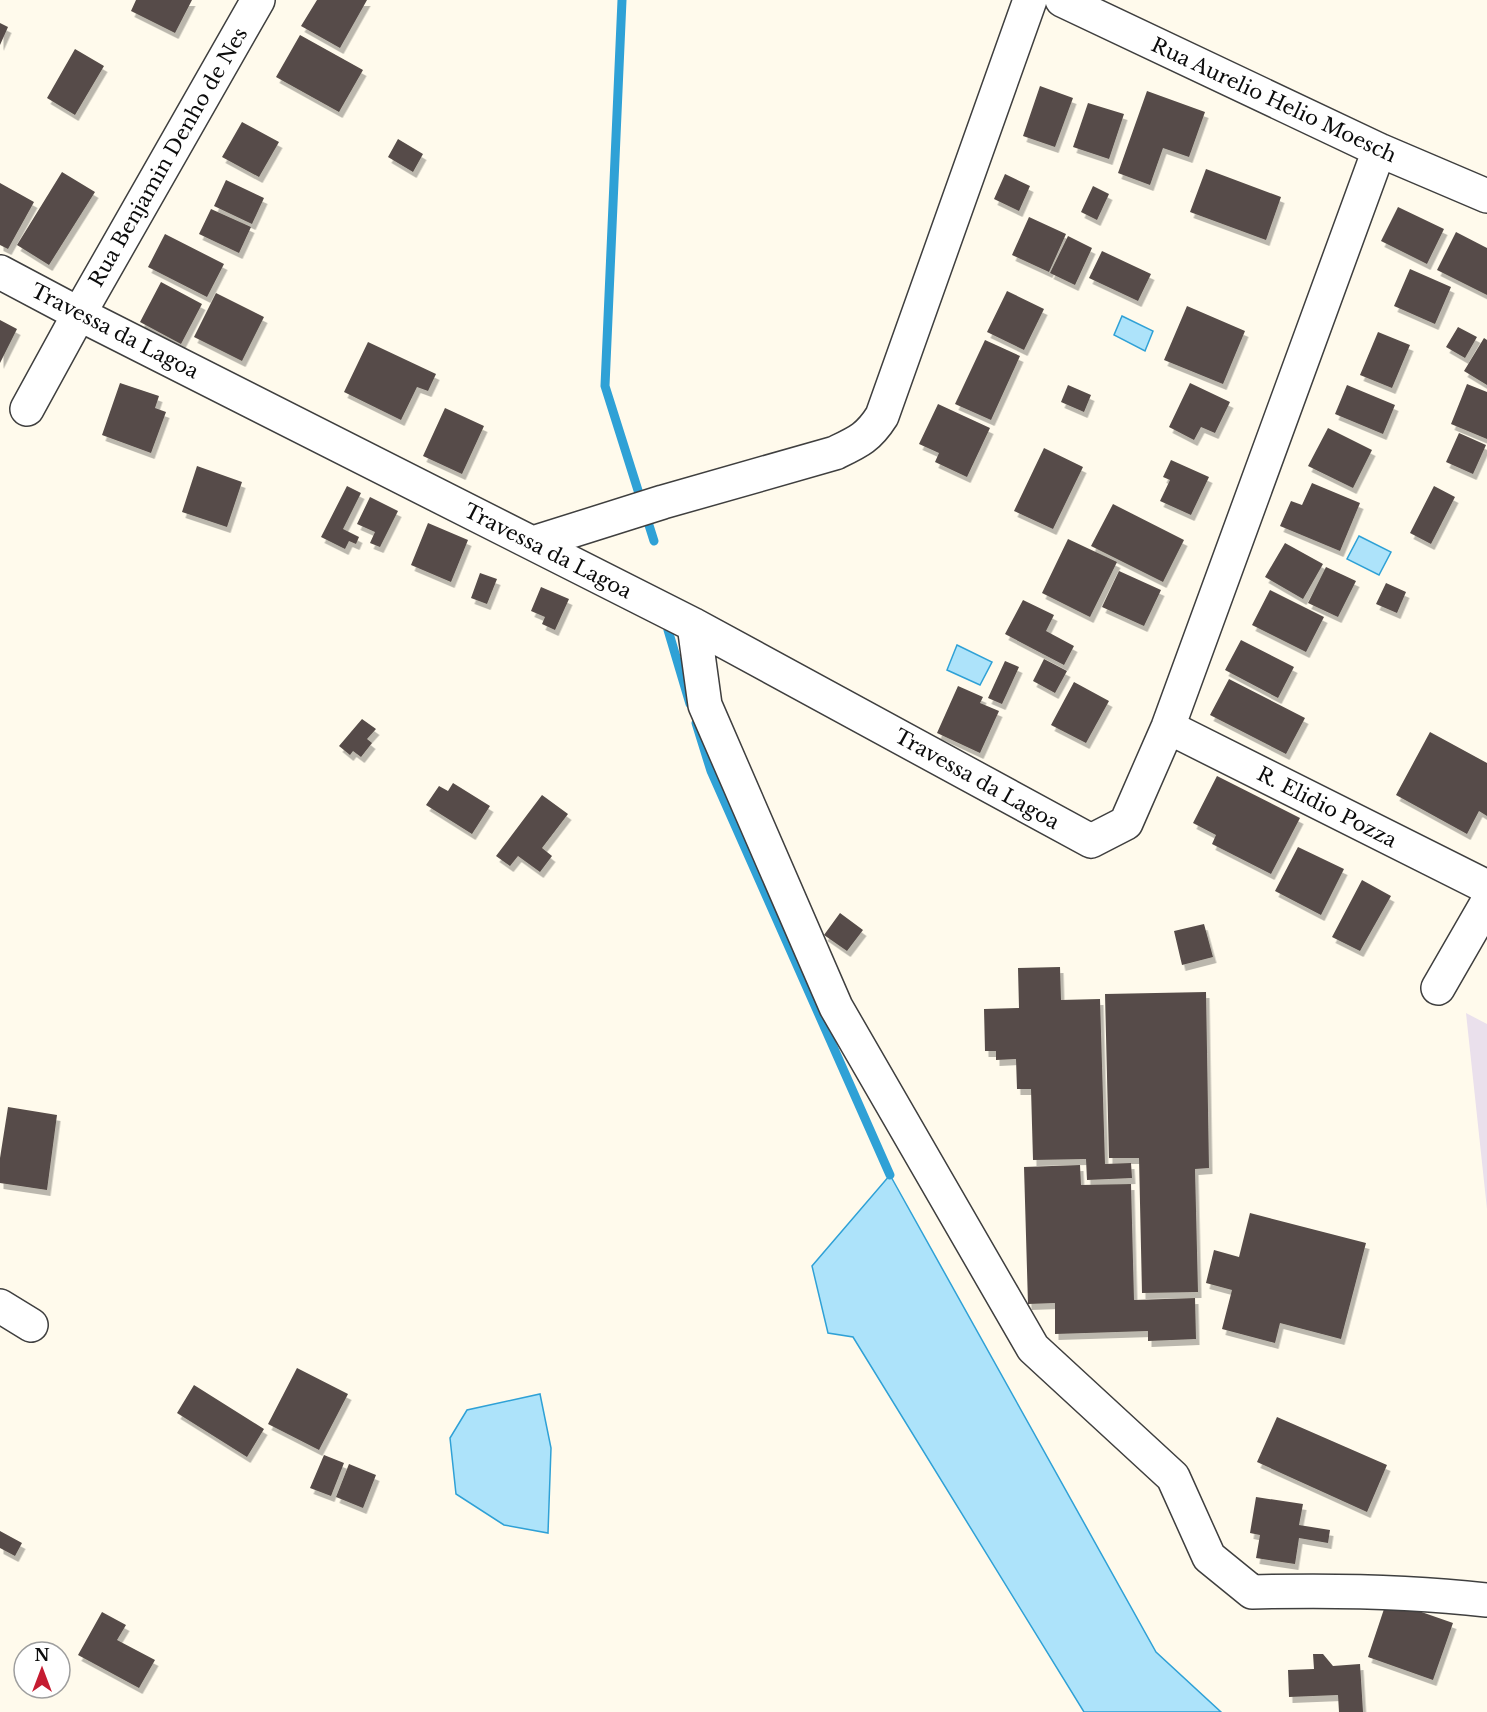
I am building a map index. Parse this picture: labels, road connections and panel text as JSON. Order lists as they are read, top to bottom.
{
  "streets": {
    "street": [
      "Rua Aurelio Helio Moesch",
      "Rua Benjamin Denho de Nes",
      "Travessa da Lagoa",
      "R. Elidio Pozza"
    ]
  },
  "crossings": [
    ["Rua Benjamin Denho de Nes", "Travessa da Lagoa"],
    ["Travessa da Lagoa", "R. Elidio Pozza"]
  ],
  "north": "top"
}
